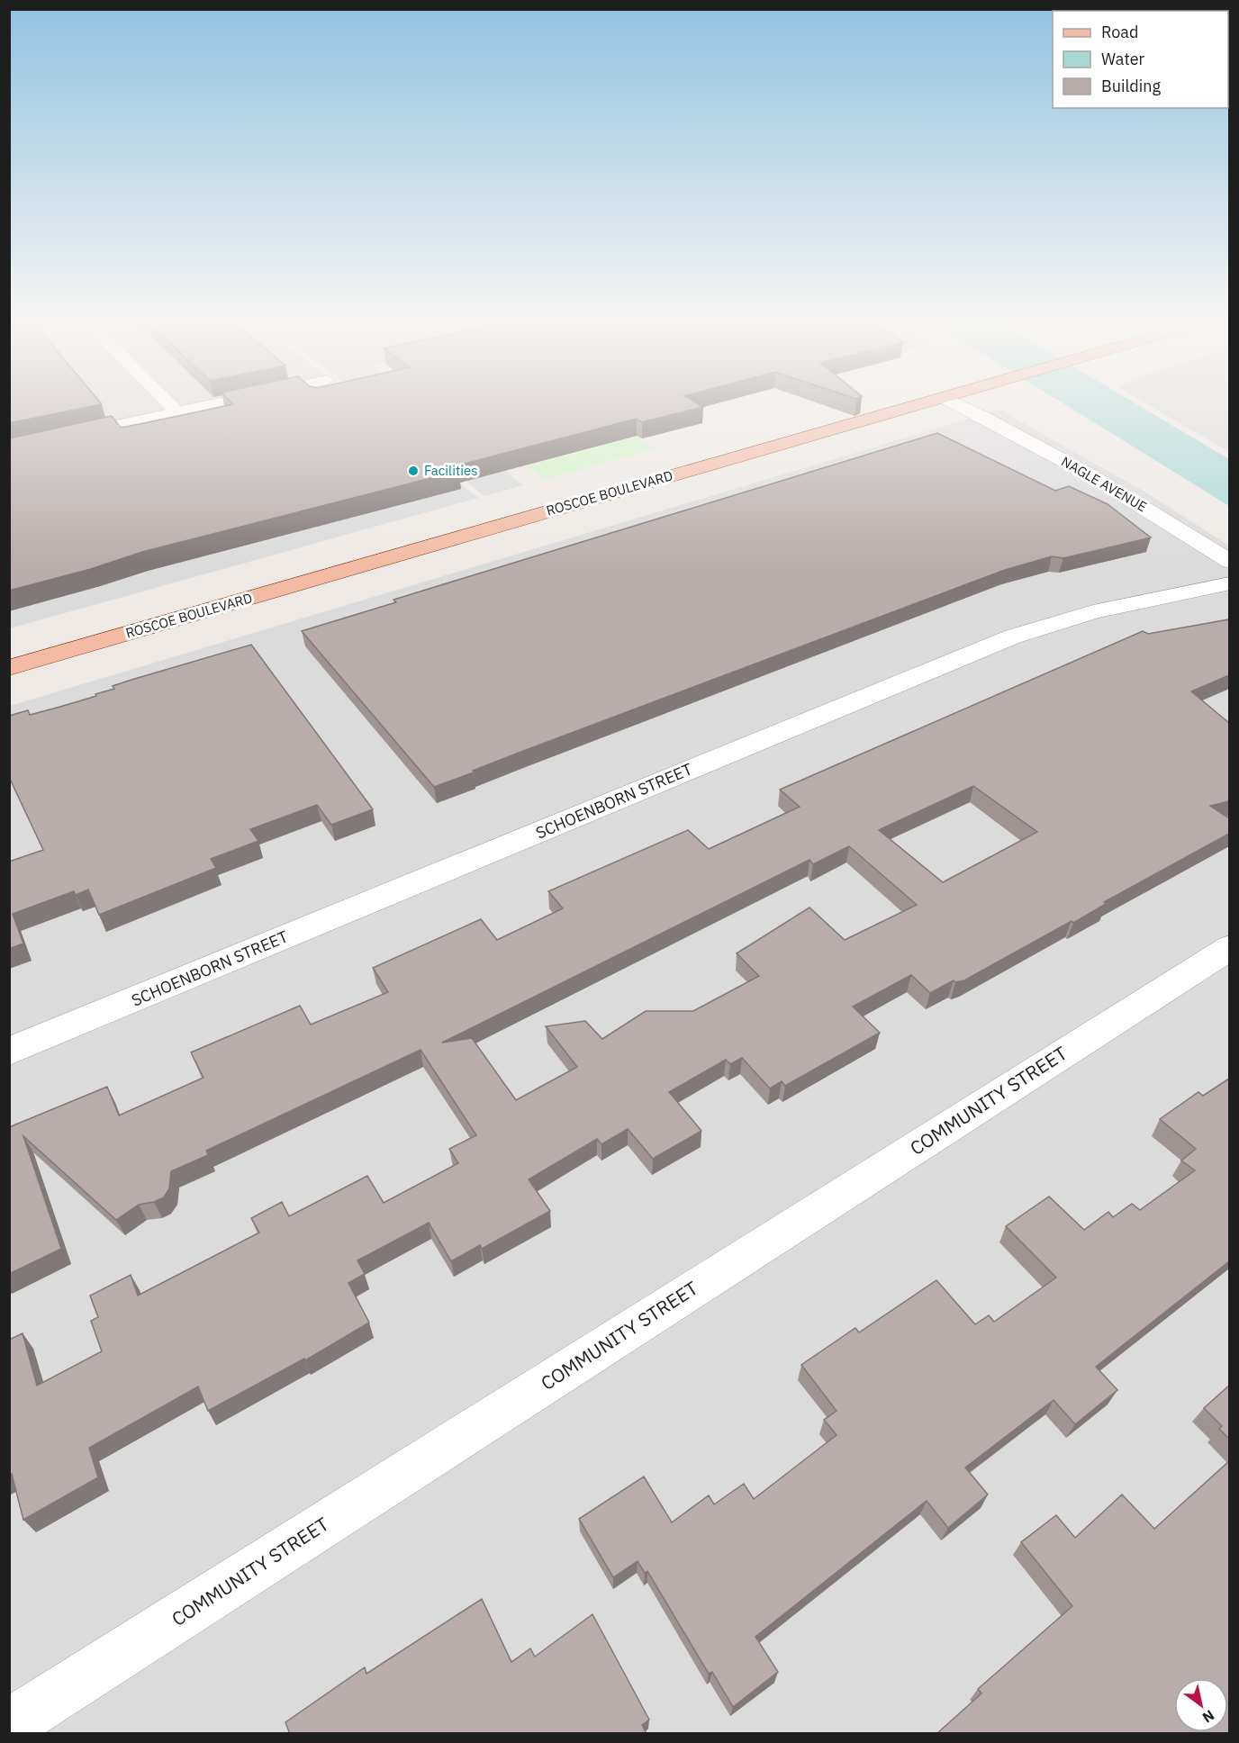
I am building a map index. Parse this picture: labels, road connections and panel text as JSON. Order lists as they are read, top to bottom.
{
  "streets": {
    "main road": ["ROSCOE BOULEVARD"],
    "street": ["NAGLE AVENUE", "SCHOENBORN STREET", "COMMUNITY STREET"]
  },
  "places": ["Facilities"],
  "legend": ["Road", "Water", "Building"],
  "north": "bottom right"
}
